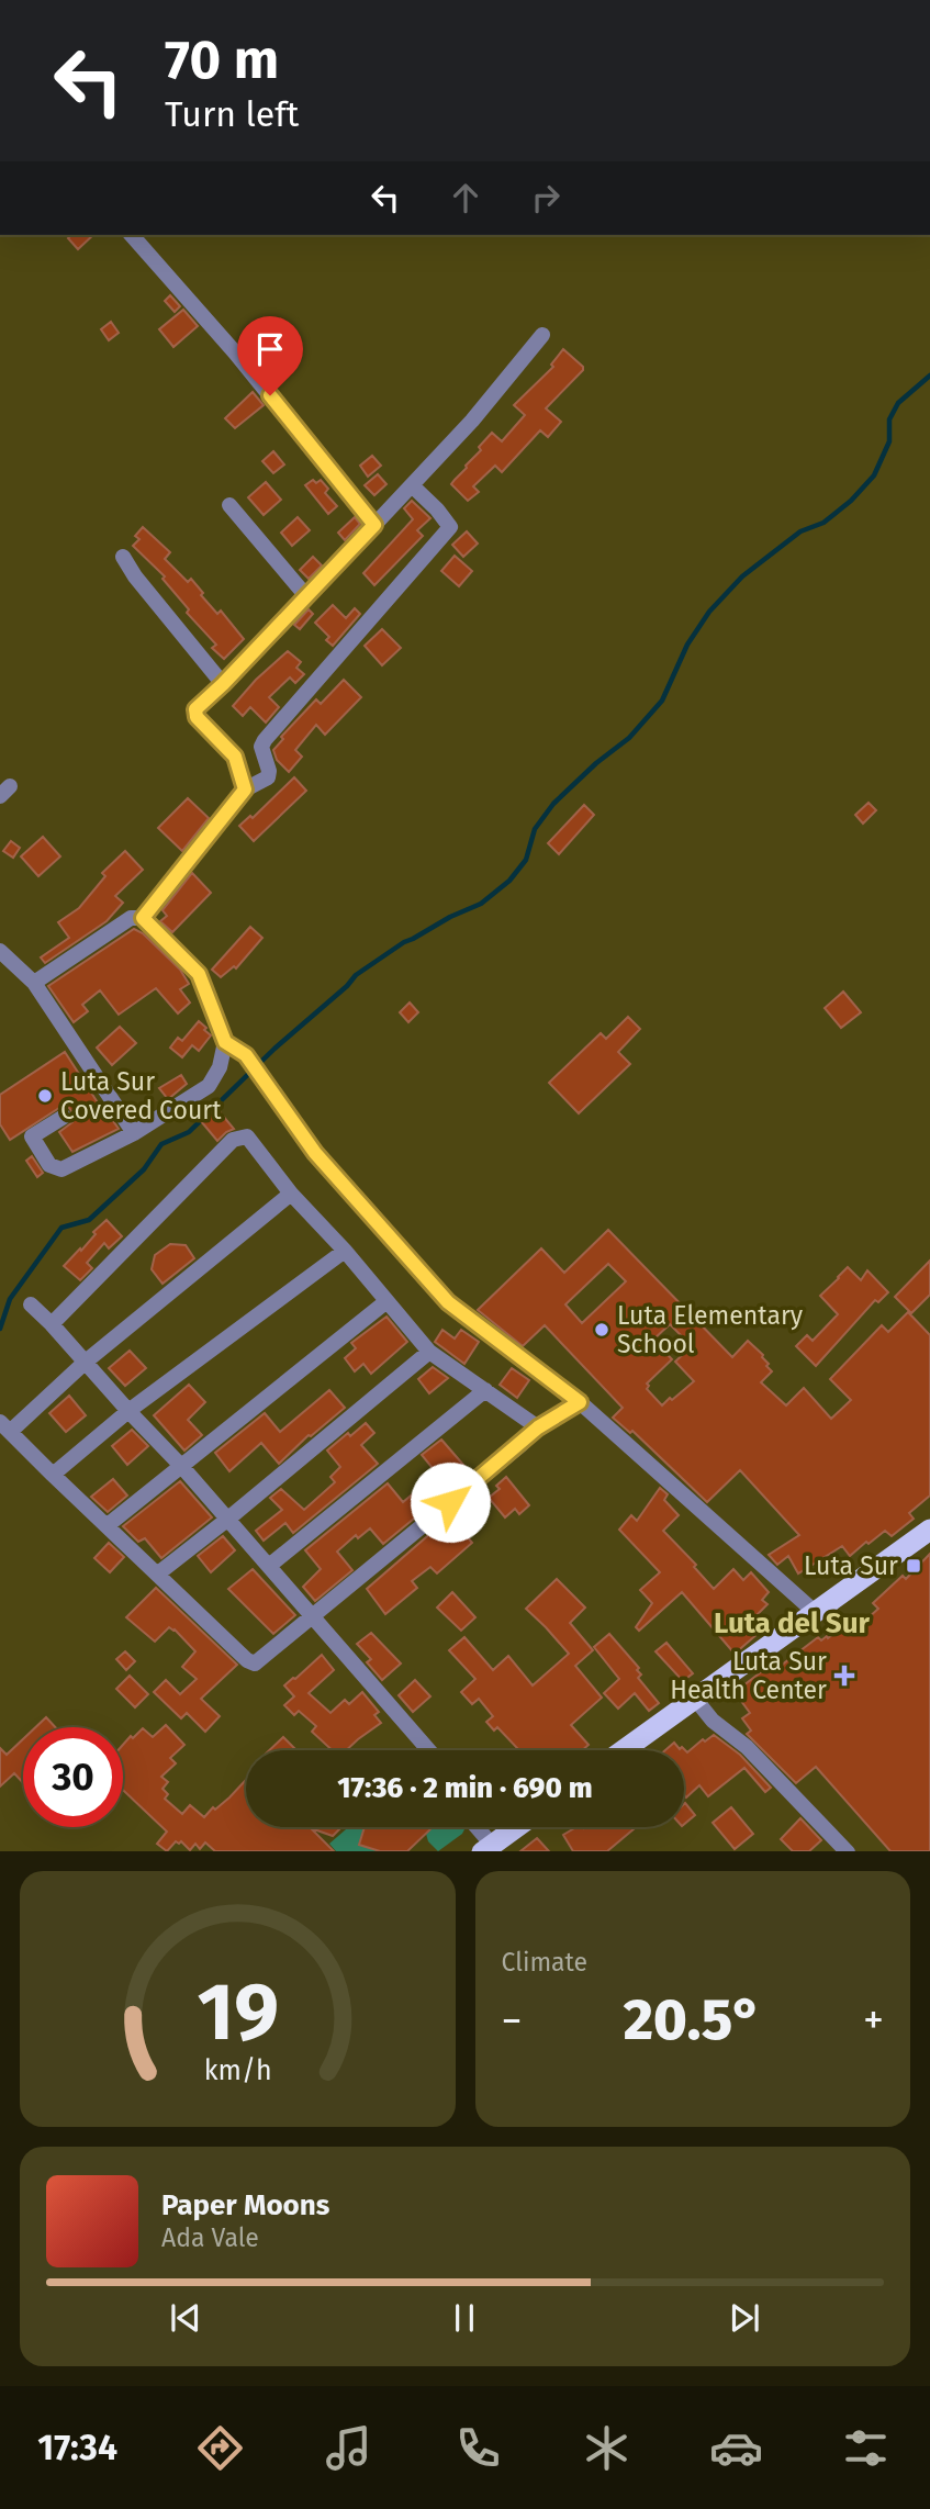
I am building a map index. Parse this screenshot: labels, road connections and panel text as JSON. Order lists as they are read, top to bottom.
{
  "districts": ["Luta del Sur"],
  "places": {
    "other": ["Luta Sur Covered Court", "Luta Elementary School"],
    "transit": ["Luta Sur"],
    "health": ["Luta Sur Health Center"]
  },
  "page": {
    "turn": ["70 m", "Turn left"],
    "limit": "30",
    "trip": "17:36 · 2 min · 690 m",
    "tile": "Climate",
    "heat": ["−", "20.5°", "+"],
    "song": ["Paper Moons", "Ada Vale"],
    "tabs": "17:34",
    "gauge": ["19", "km/h"]
  }
}
